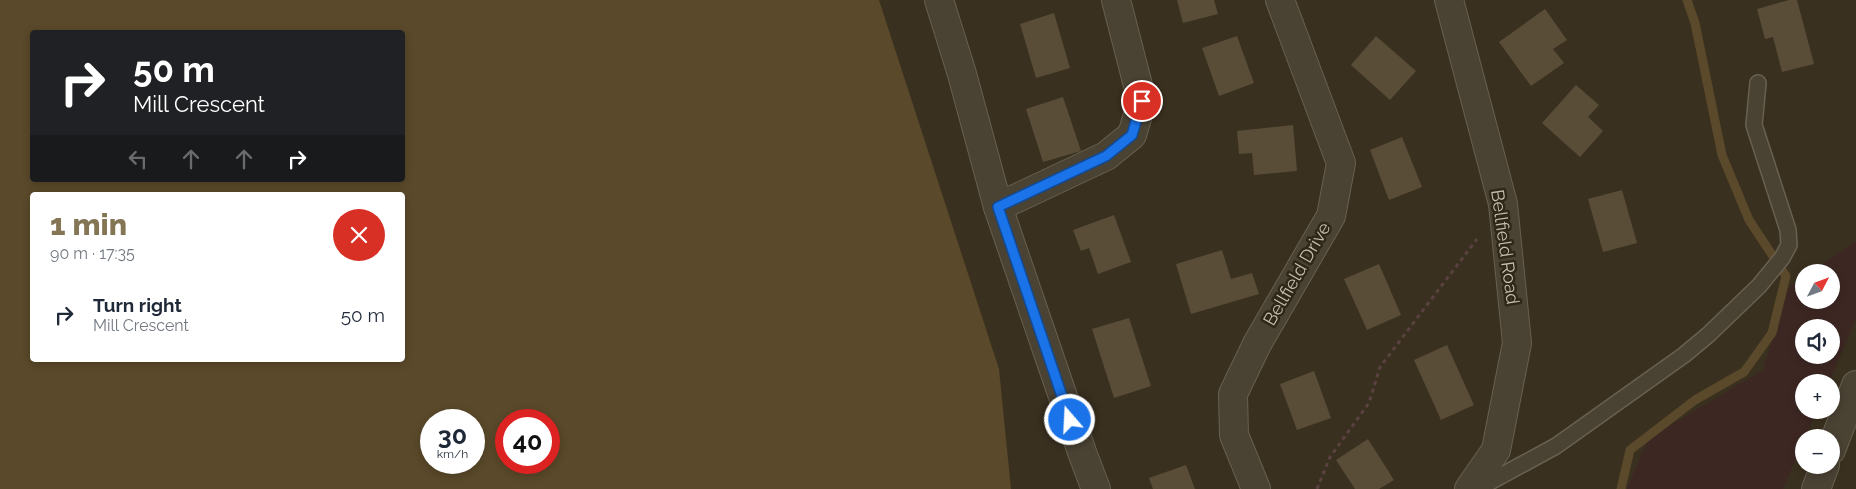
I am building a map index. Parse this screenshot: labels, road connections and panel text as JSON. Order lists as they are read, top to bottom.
{
  "streets": {
    "street": ["Bellfield Road", "Bellfield Drive"]
  },
  "north": "top right",
  "page": {
    "turn": ["50 m", "Mill Crescent"],
    "heading": ["1 min", "90 m · 17:35"],
    "map_buttons": ["+", "−"],
    "list": [
      {
        "name": "Turn right",
        "note": "Mill Crescent",
        "value": "50 m"
      }
    ],
    "speed": "30 km/h",
    "limit": "40"
  }
}
